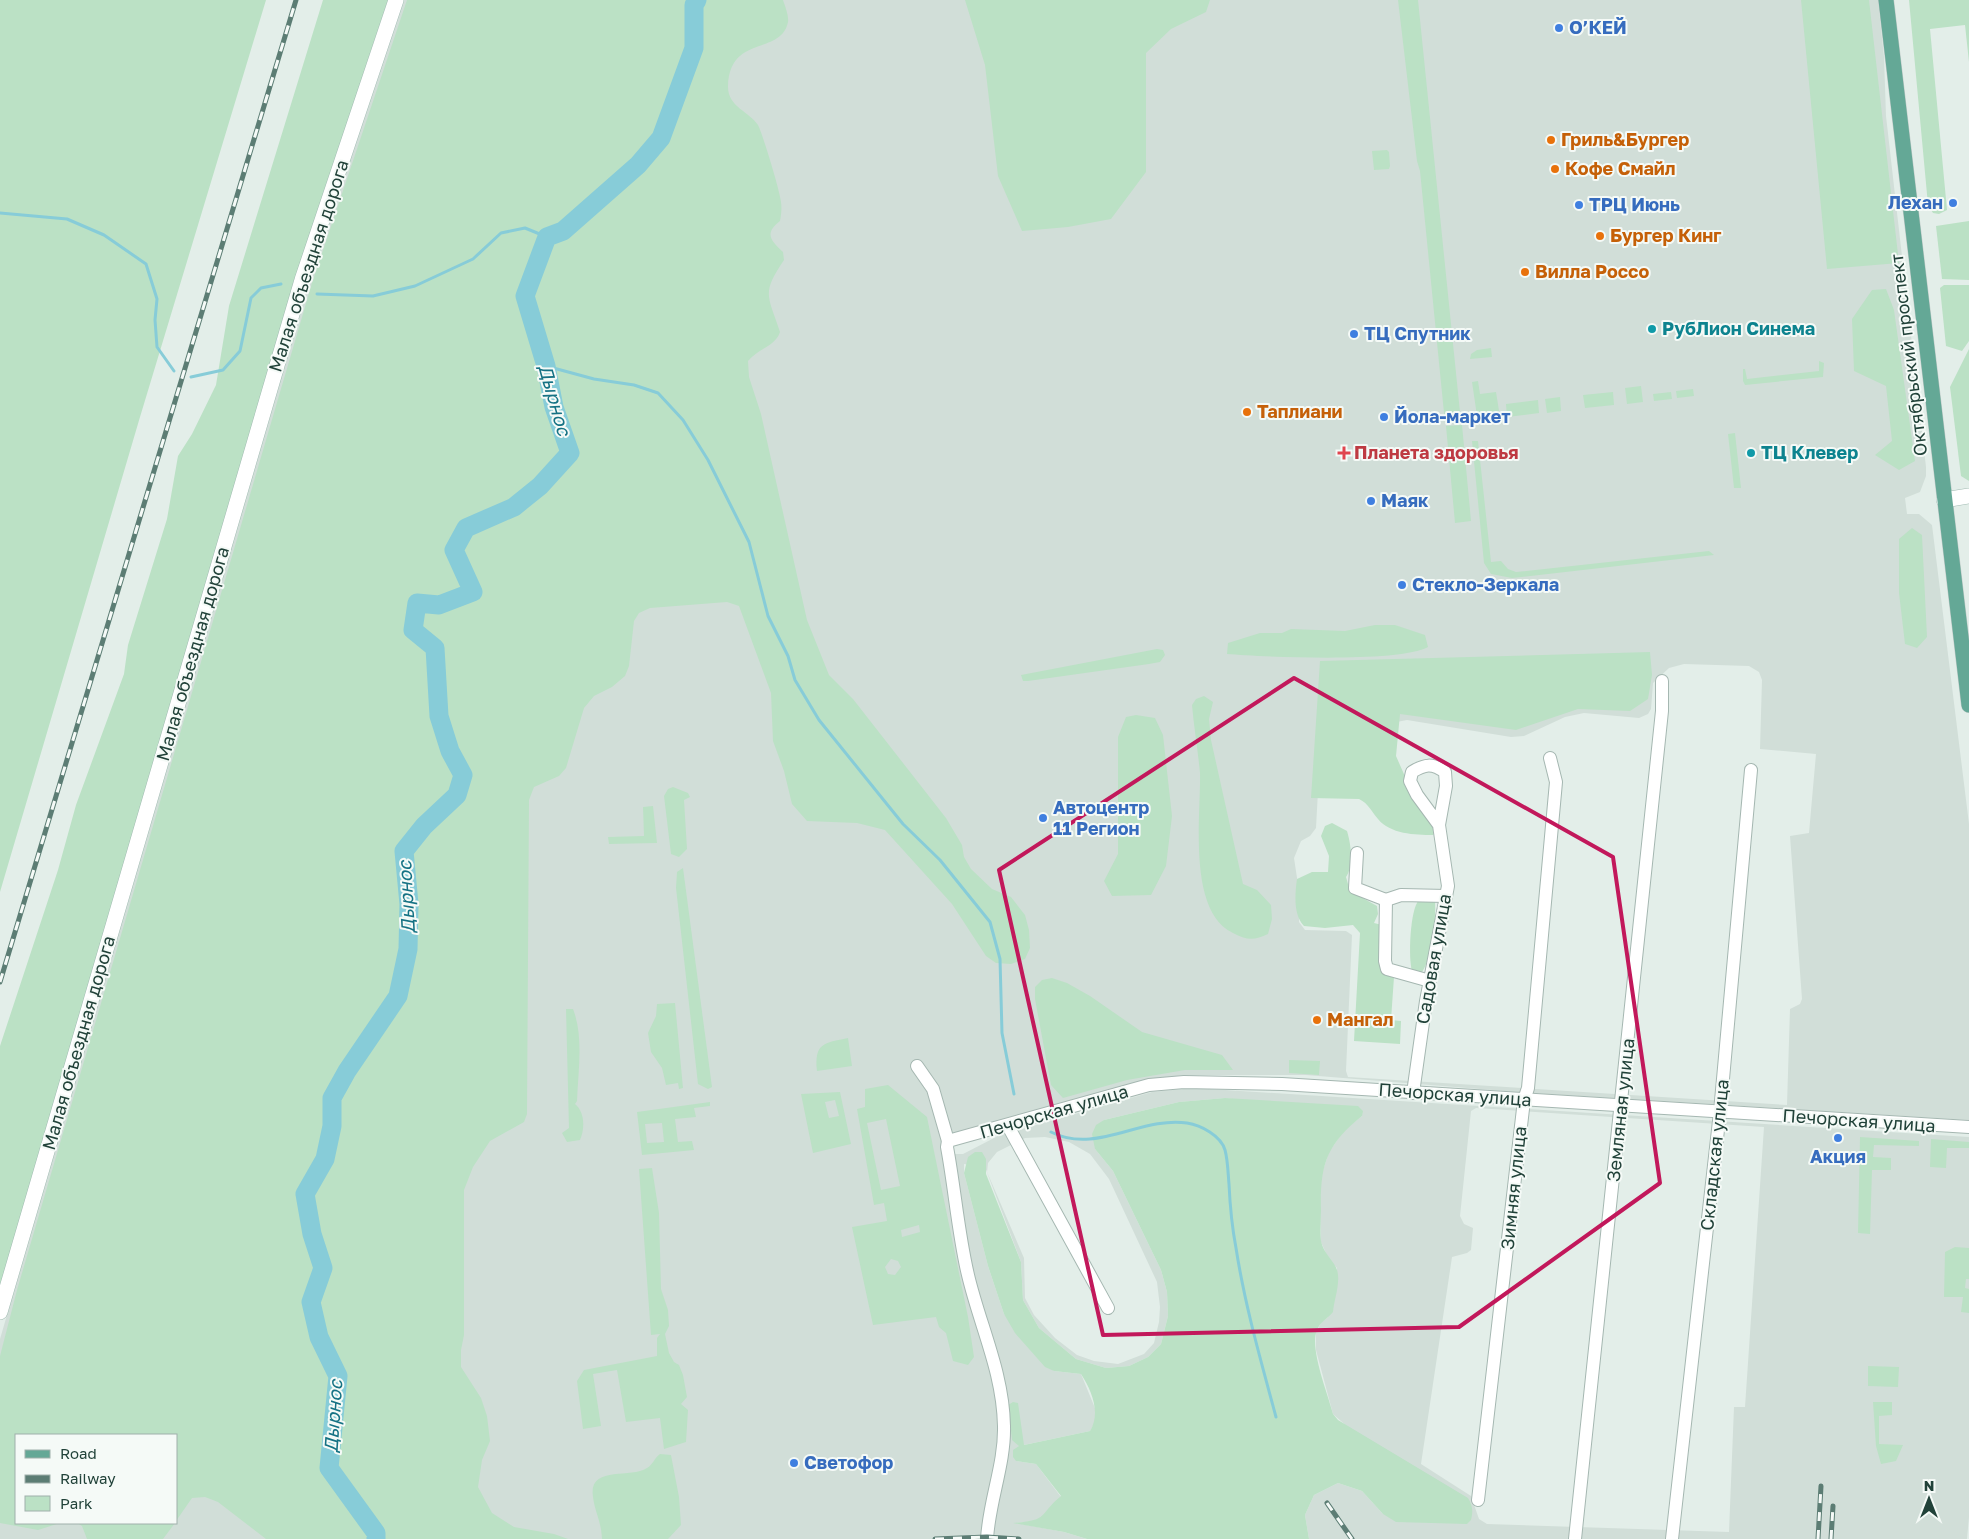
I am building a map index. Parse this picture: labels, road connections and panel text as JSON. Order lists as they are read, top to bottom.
{
  "streets": {
    "main road": ["Октябрьский проспект"],
    "street": [
      "Малая объездная дорога",
      "Садовая улица",
      "Печорская улица",
      "Земляная улица",
      "Складская улица",
      "Зимняя улица"
    ]
  },
  "crossings": [
    ["Садовая улица", "Печорская улица"],
    ["Печорская улица", "Земляная улица"],
    ["Печорская улица", "Складская улица"],
    ["Печорская улица", "Зимняя улица"]
  ],
  "water": ["Дырнос"],
  "places": {
    "other": [
      "О’КЕЙ",
      "Гриль&Бургер",
      "Кофе Смайл",
      "Лехан",
      "ТРЦ Июнь",
      "Бургер Кинг",
      "Вилла Россо",
      "РубЛион Синема",
      "ТЦ Спутник",
      "Таплиани",
      "Йола-маркет",
      "ТЦ Клевер",
      "Маяк",
      "Стекло-Зеркала",
      "Автоцентр 11 Регион",
      "Мангал",
      "Акция",
      "Светофор"
    ],
    "health": ["Планета здоровья"]
  },
  "legend": ["Road", "Railway", "Park"],
  "north": "top"
}
